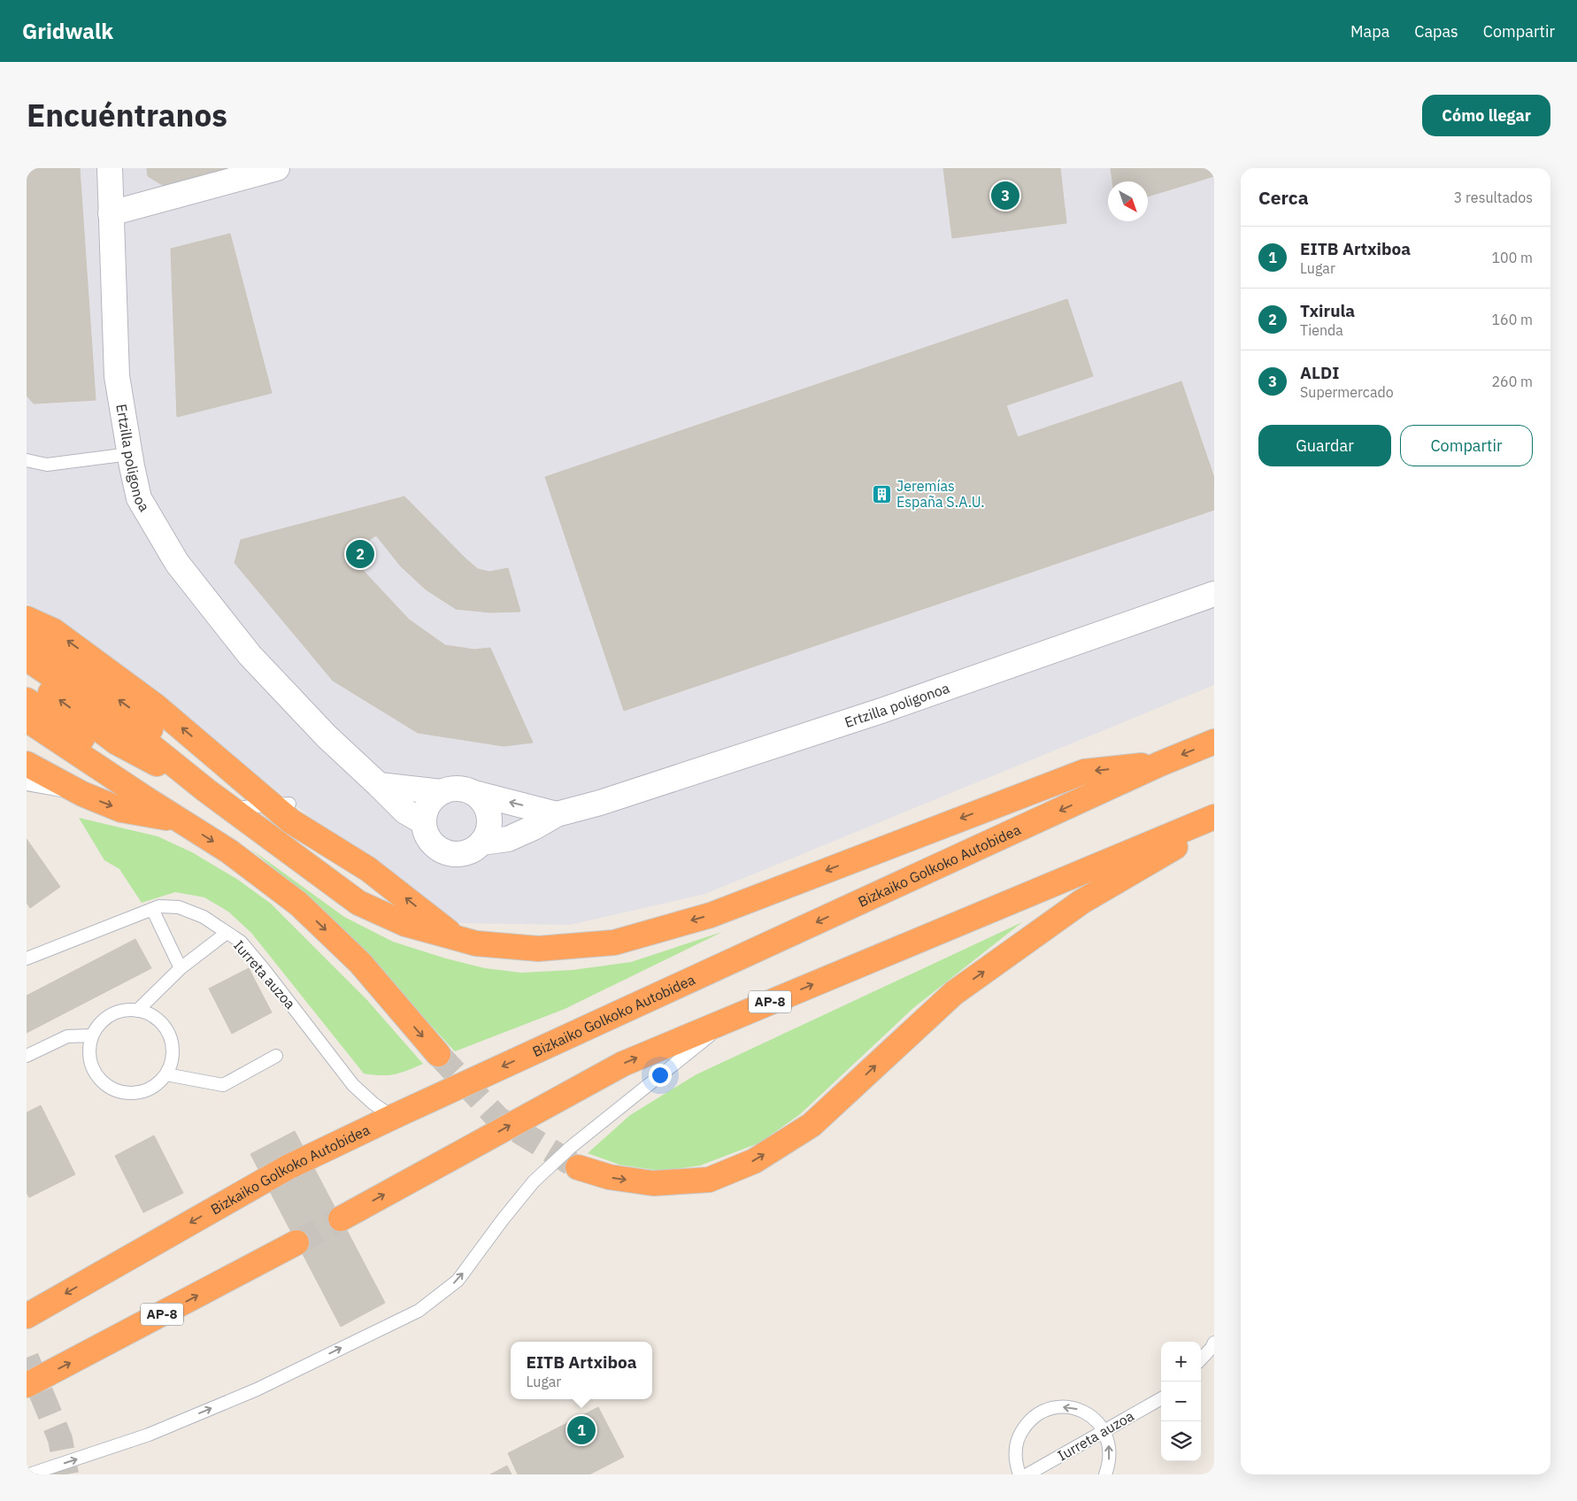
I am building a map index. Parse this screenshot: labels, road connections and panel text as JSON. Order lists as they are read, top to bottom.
{
  "streets": {
    "highway": ["Bizkaiko Golkoko Autobidea", "AP-8"],
    "street": ["Ertzilla poligonoa"],
    "lane": ["Iurreta auzoa"]
  },
  "crossings": [
    ["Bizkaiko Golkoko Autobidea", "Iurreta auzoa"]
  ],
  "places": {
    "building": ["Jeremías España S.A.U."]
  },
  "north": "bottom right",
  "page": {
    "header": "Gridwalk",
    "nav": ["Mapa", "Capas", "Compartir"],
    "title": "Encuéntranos",
    "buttons": [
      "Cómo llegar",
      ["Guardar", "Compartir"]
    ],
    "heading": ["Cerca", "3 resultados"],
    "pins": ["3", "2", "1"],
    "list": [
      {
        "mark": "1",
        "name": "EITB Artxiboa",
        "note": "Lugar",
        "value": "100 m"
      },
      {
        "mark": "2",
        "name": "Txirula",
        "note": "Tienda",
        "value": "160 m"
      },
      {
        "mark": "3",
        "name": "ALDI",
        "note": "Supermercado",
        "value": "260 m"
      }
    ],
    "map_buttons": ["+", "−"],
    "popup": ["EITB Artxiboa", "Lugar"]
  }
}
